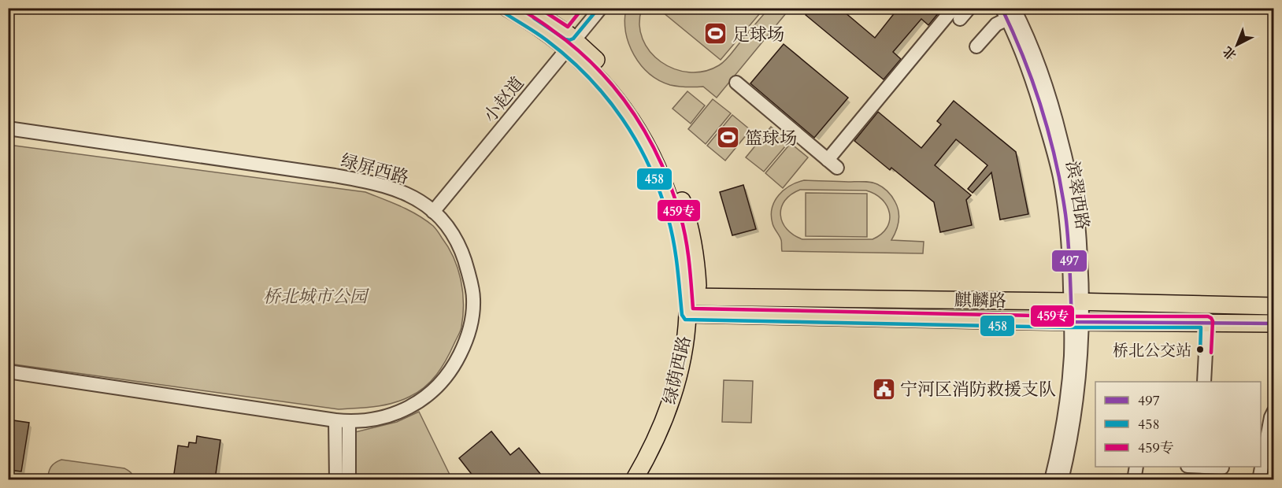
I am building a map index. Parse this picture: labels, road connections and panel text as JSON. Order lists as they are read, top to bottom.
{
  "streets": {
    "main road": ["麒麟路", "绿荫西路"],
    "street": ["小赵道", "绿屏西路", "滨翠西路"]
  },
  "crossings": [
    ["小赵道", "绿屏西路"],
    ["小赵道", "绿荫西路"],
    ["滨翠西路", "麒麟路"],
    ["麒麟路", "绿荫西路"]
  ],
  "parks": ["桥北城市公园"],
  "places": {
    "sports": ["足球场", "篮球场"],
    "other": ["桥北公交站"],
    "public building": ["宁河区消防救援支队"]
  },
  "lines": ["transit line 497", "transit line 459专", "transit line 458"],
  "legend": ["497", "458", "459专"],
  "north": "bottom left"
}
